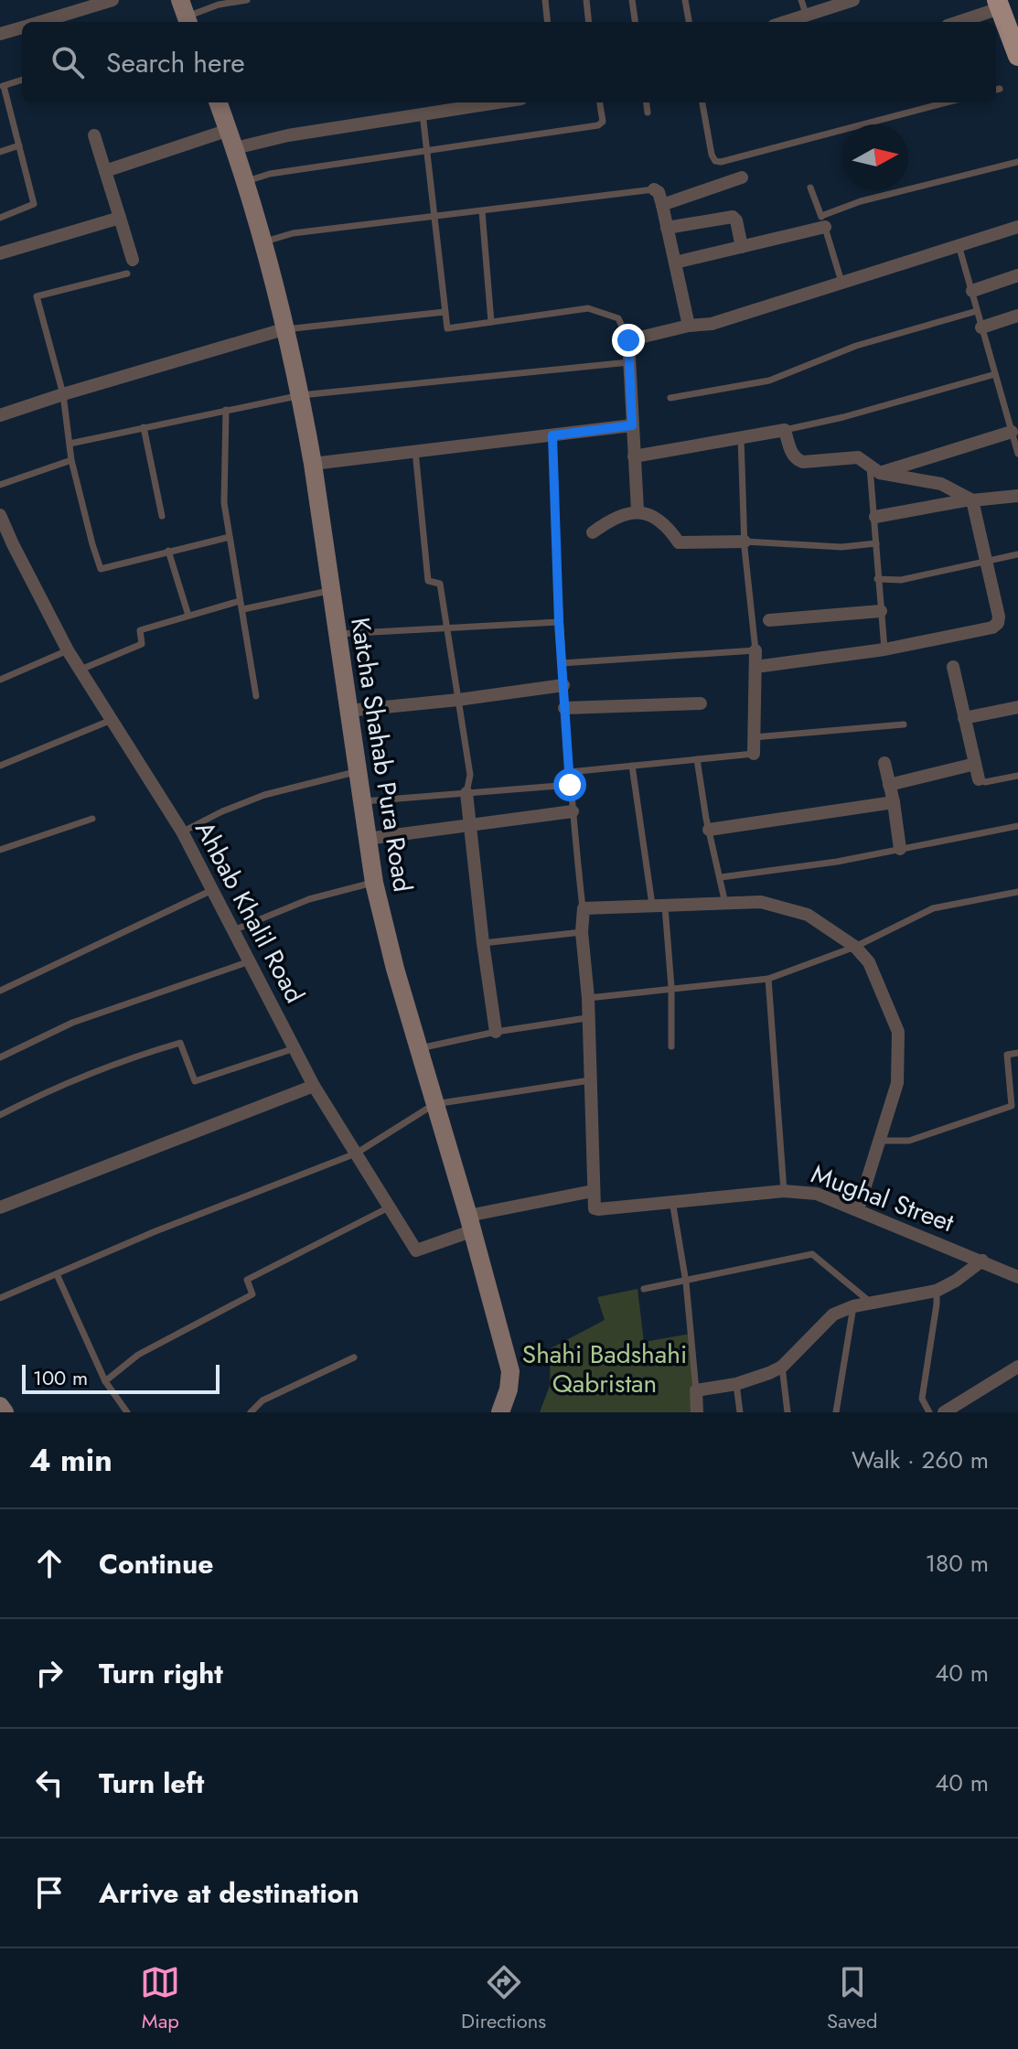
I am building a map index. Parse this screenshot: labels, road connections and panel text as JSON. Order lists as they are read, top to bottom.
{
  "streets": {
    "street": ["Katcha Shahab Pura Road", "Ahbab Khalil Road", "Mughal Street"]
  },
  "crossings": [
    ["Katcha Shahab Pura Road", "Ahbab Khalil Road"]
  ],
  "parks": ["Shahi Badshahi Qabristan"],
  "scale_bar": "100 m",
  "north": "right",
  "page": {
    "search": "Search here",
    "scale": "100 m",
    "heading": ["4 min", "Walk · 260 m"],
    "list": [
      ["Continue", "180 m"],
      ["Turn right", "40 m"],
      ["Turn left", "40 m"],
      "Arrive at destination"
    ],
    "nav": ["Map", "Directions", "Saved"]
  }
}
